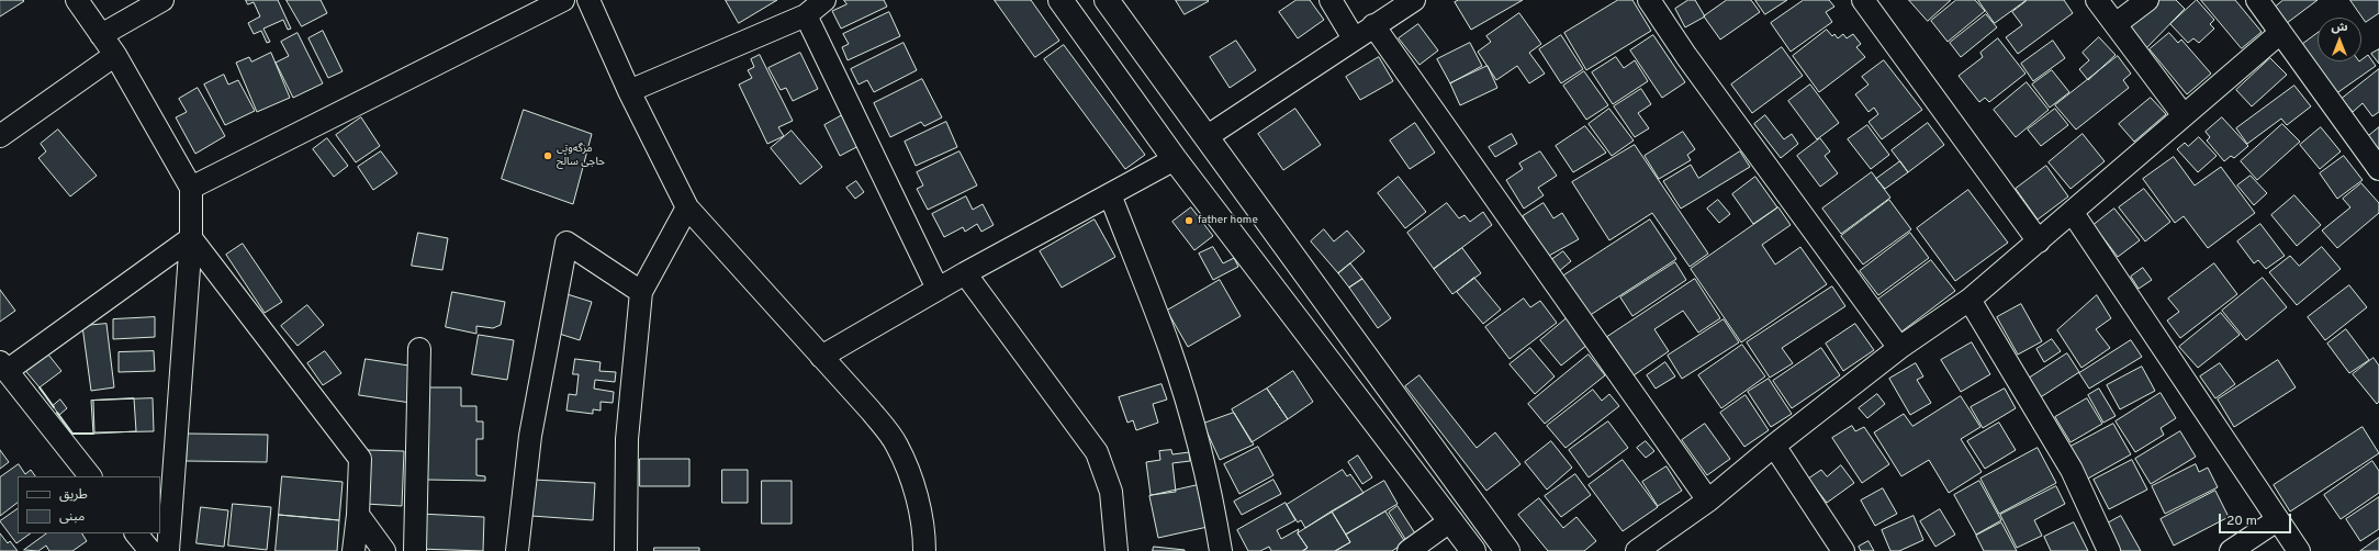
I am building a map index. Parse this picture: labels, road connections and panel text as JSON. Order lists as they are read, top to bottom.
{
  "places": ["مزگەوتی حاجی ساڵح", "father home"],
  "legend": ["طريق", "مبنى"],
  "scale_bar": "20 m",
  "north": "top"
}
